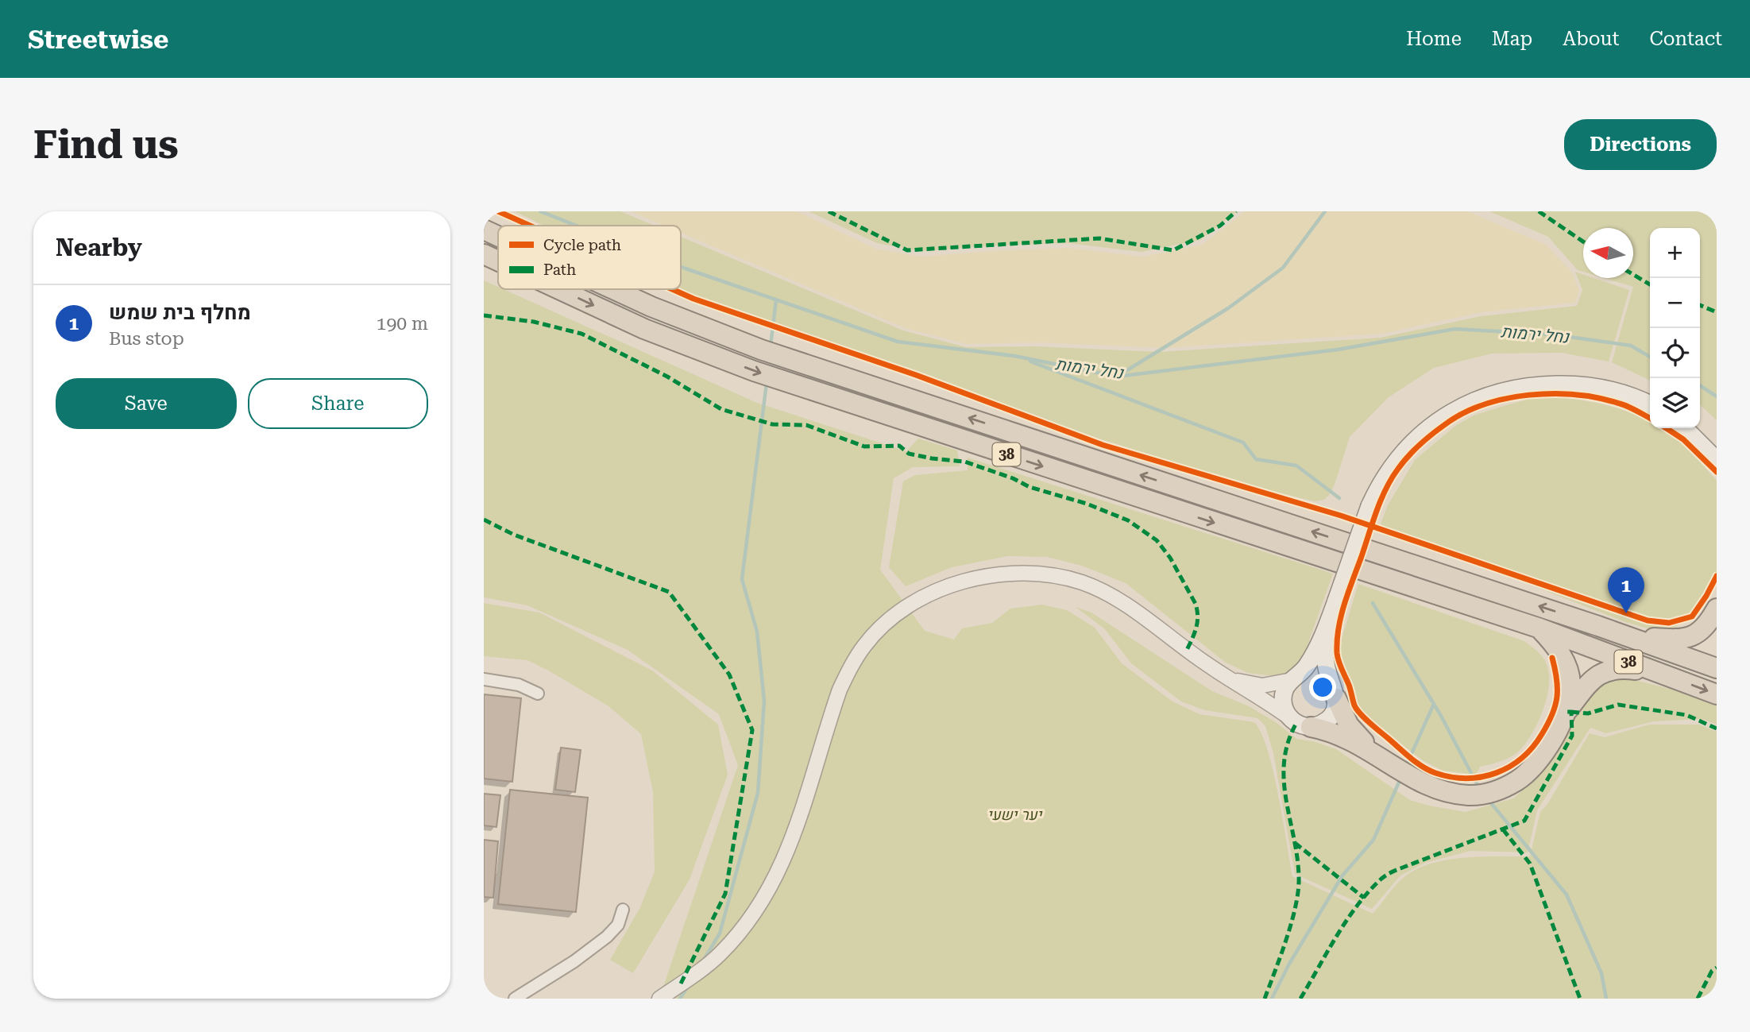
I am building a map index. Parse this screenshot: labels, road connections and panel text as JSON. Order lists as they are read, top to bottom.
{
  "streets": {
    "highway": ["38"]
  },
  "water": ["נחל ירמות"],
  "parks": ["יער ישעי"],
  "legend": ["Cycle path", "Path"],
  "north": "left",
  "page": {
    "header": "Streetwise",
    "nav": [
      "Home",
      "Map",
      "About",
      "Contact"
    ],
    "buttons": [
      "Directions",
      ["Save", "Share"]
    ],
    "title": "Find us",
    "heading": "Nearby",
    "map_buttons": ["+", "−"],
    "list": [
      {
        "mark": "1",
        "name": "מחלף בית שמש",
        "note": "Bus stop",
        "value": "190 m"
      }
    ],
    "pins": "1"
  }
}
